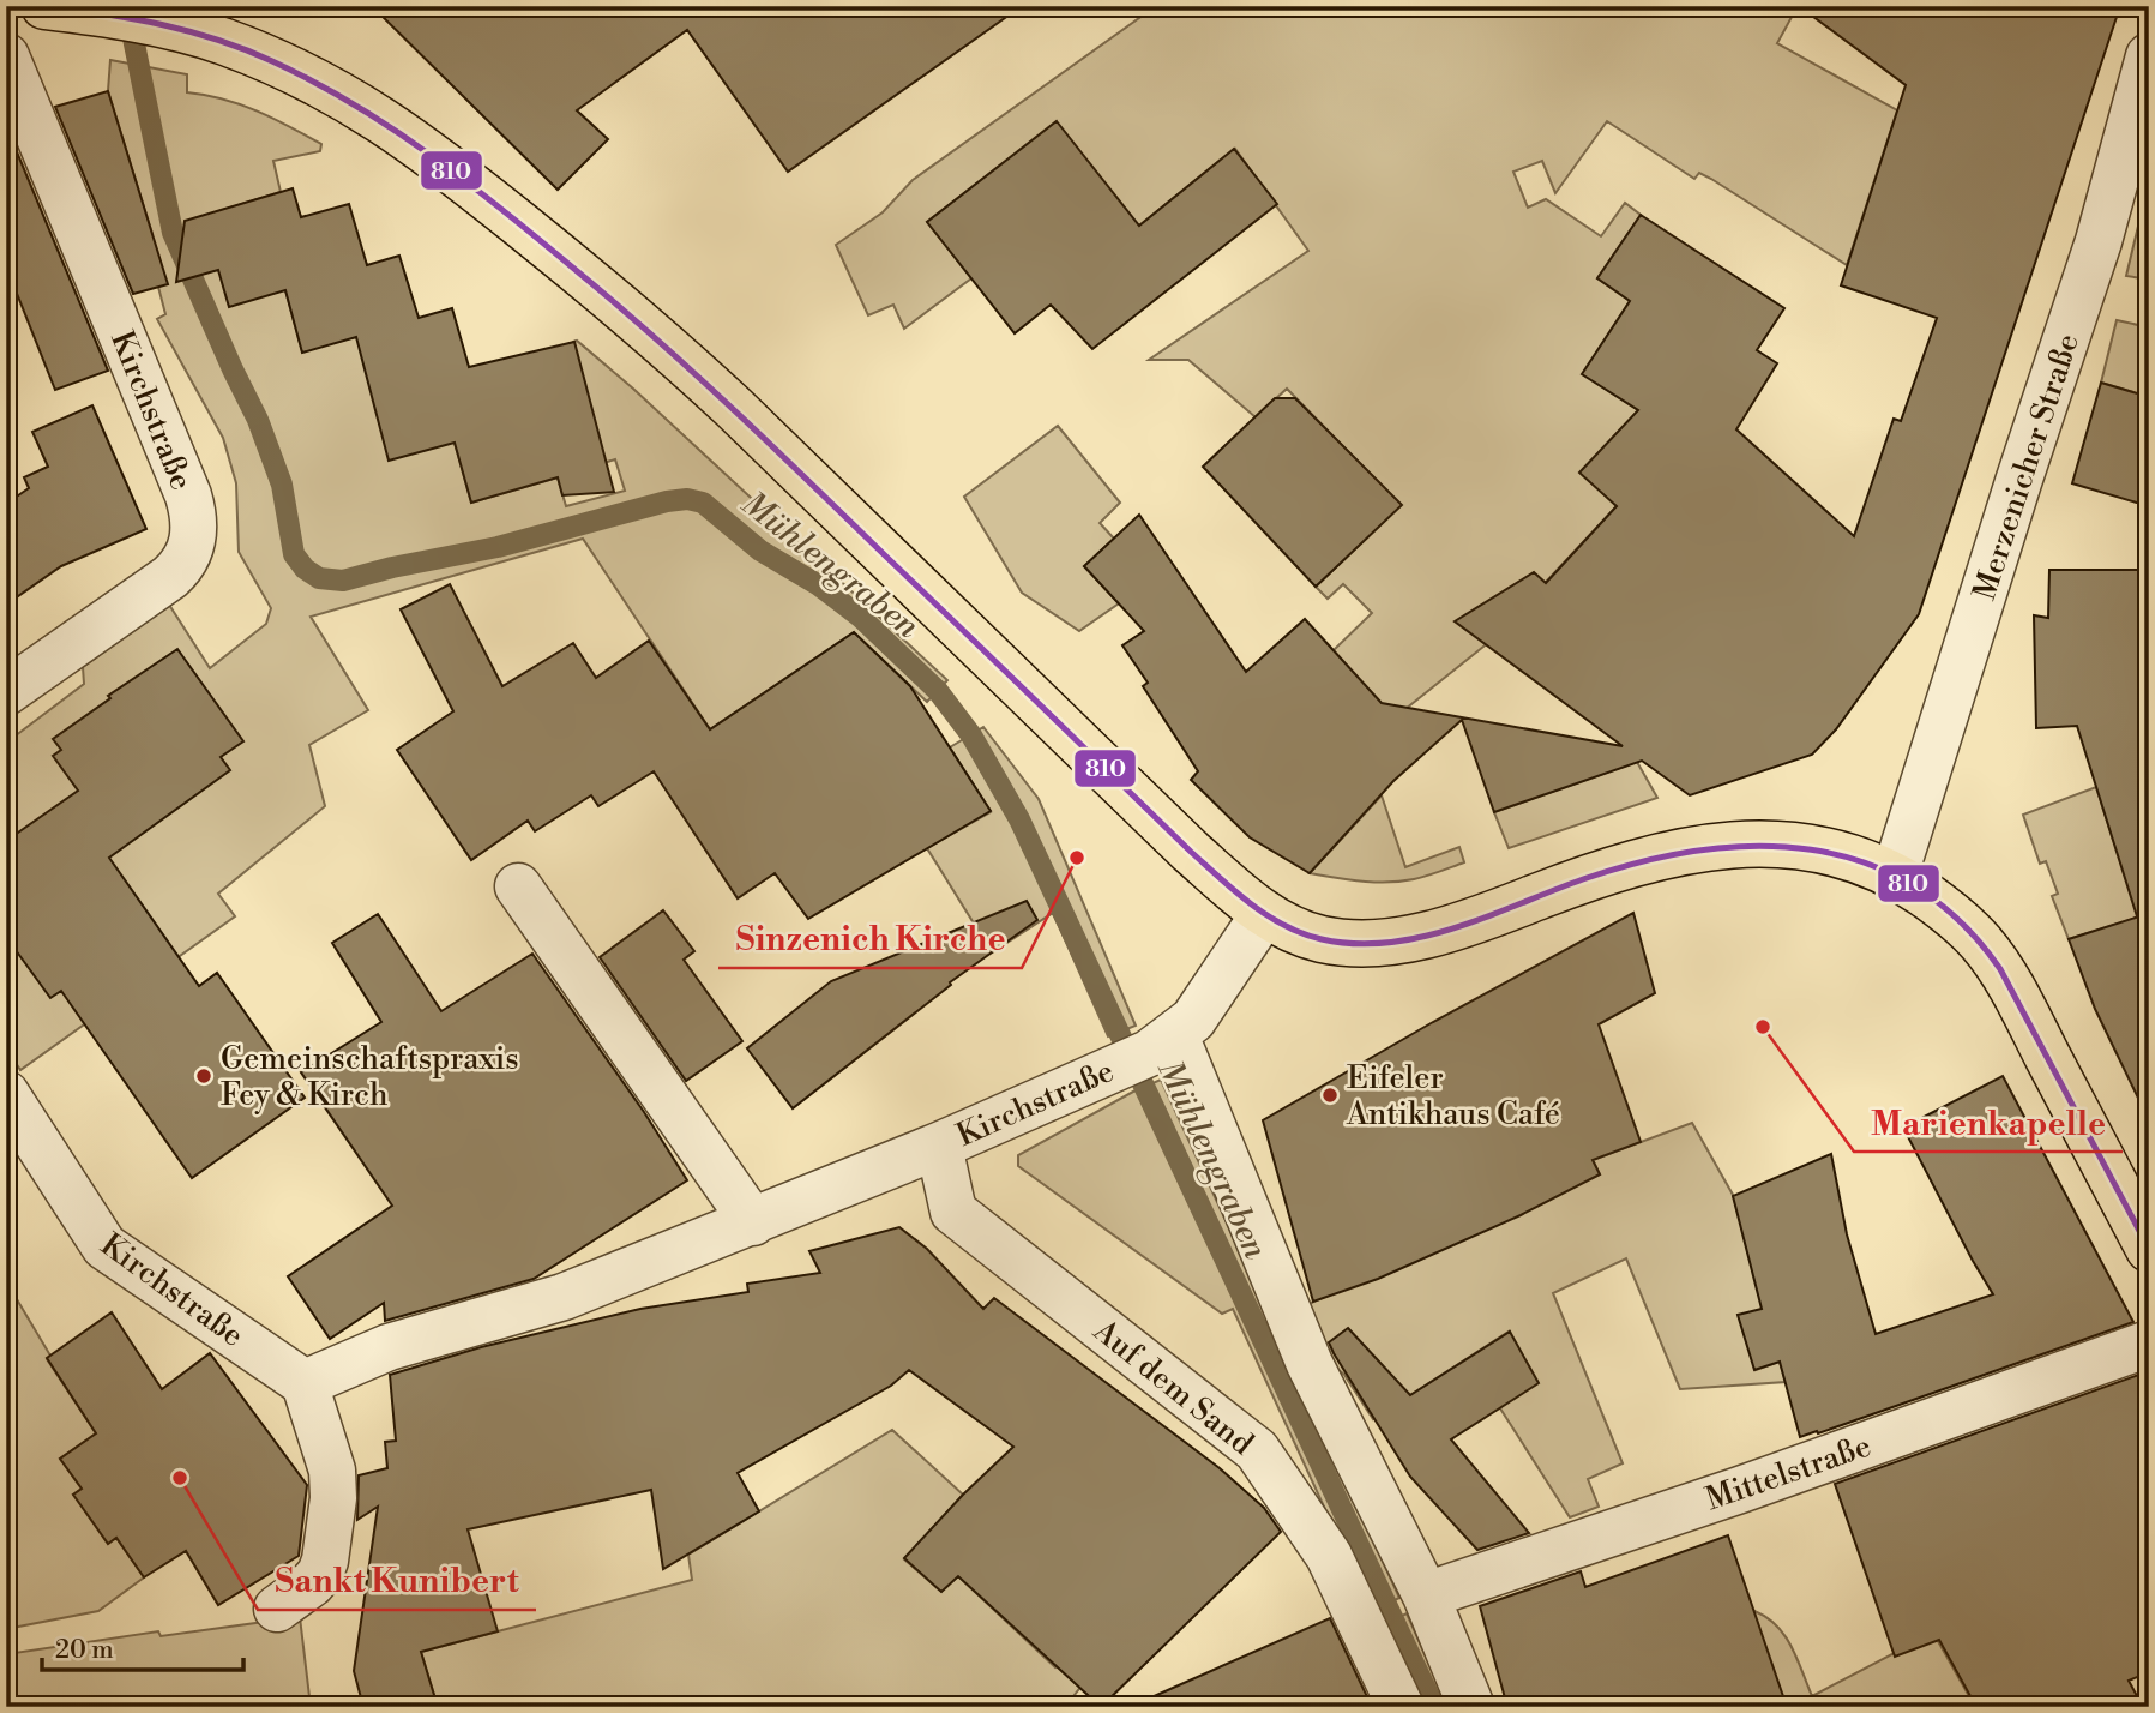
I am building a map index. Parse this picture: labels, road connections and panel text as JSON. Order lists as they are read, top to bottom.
{
  "streets": {
    "street": [
      "Kirchstraße",
      "Merzenicher Straße",
      "Auf dem Sand",
      "Mittelstraße"
    ]
  },
  "crossings": [
    ["Kirchstraße", "Auf dem Sand"]
  ],
  "water": ["Mühlengraben"],
  "places": [
    "Sinzenich Kirche",
    "Marienkapelle",
    "Gemeinschaftspraxis Fey & Kirch",
    "Eifeler Antikhaus Café",
    "Sankt Kunibert"
  ],
  "lines": ["transit line 810"],
  "scale_bar": "20 m"
}
